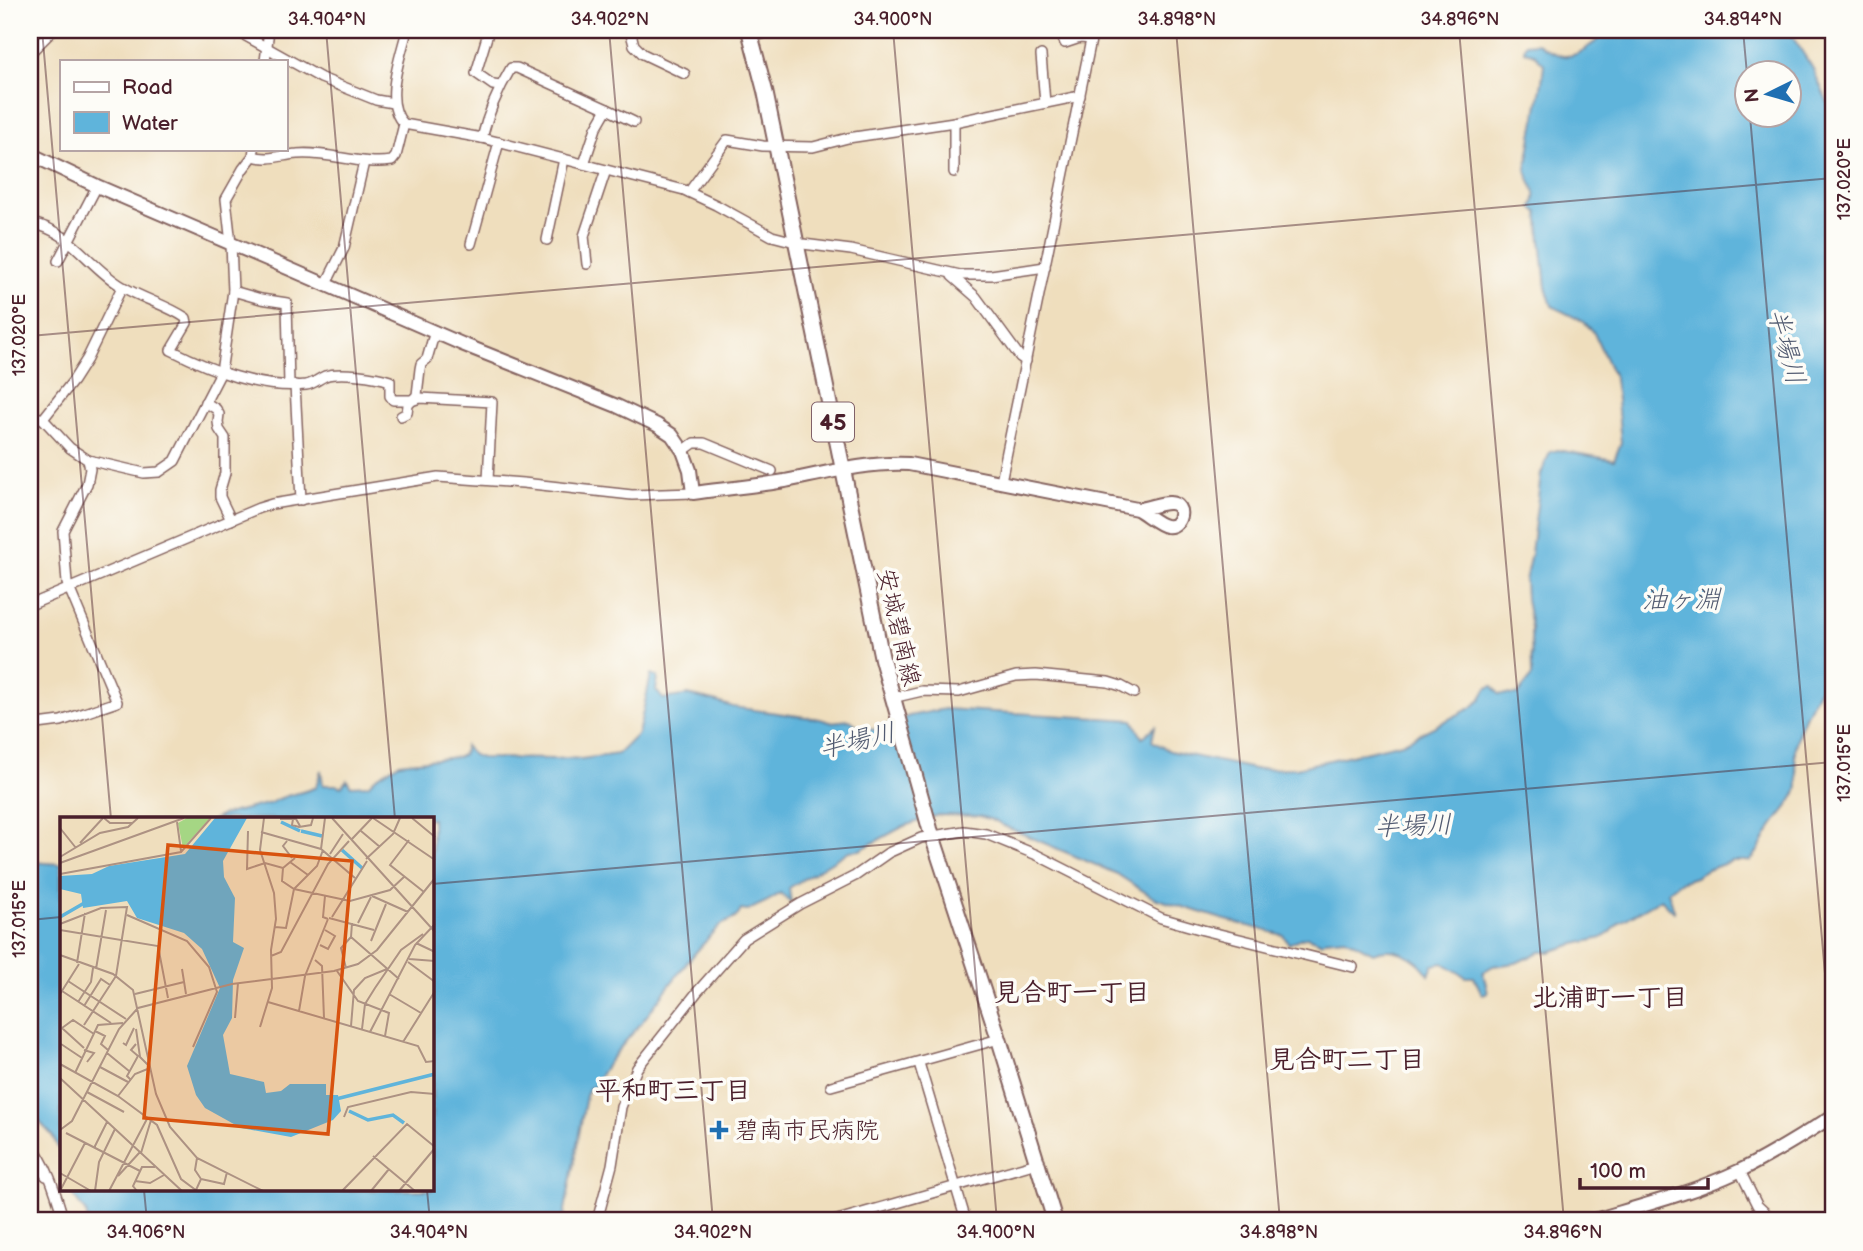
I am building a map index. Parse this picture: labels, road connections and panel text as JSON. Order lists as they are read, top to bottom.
{
  "streets": {
    "main road": ["45", "安城碧南線"]
  },
  "districts": [
    "見合町一丁目",
    "北浦町一丁目",
    "見合町二丁目",
    "平和町三丁目"
  ],
  "water": ["半場川", "油ヶ淵"],
  "places": {
    "health": ["碧南市民病院"]
  },
  "legend": ["Road", "Water"],
  "scale_bar": "100 m",
  "north": "left",
  "coordinates": [
    "34.904°N",
    "34.902°N",
    "34.900°N",
    "34.898°N",
    "34.896°N",
    "34.894°N",
    "137.020°E",
    "137.015°E",
    "34.906°N"
  ]
}
